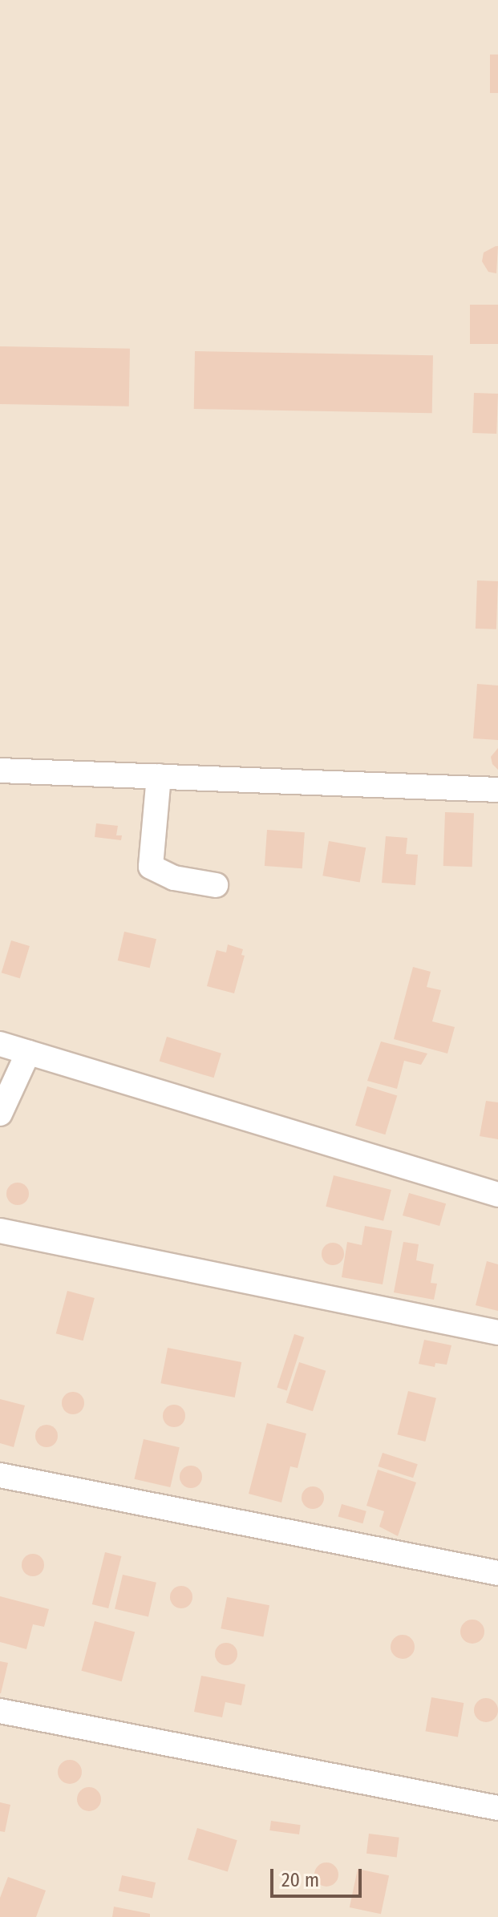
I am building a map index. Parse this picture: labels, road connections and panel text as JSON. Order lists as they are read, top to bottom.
{
  "scale_bar": "20 m"
}
